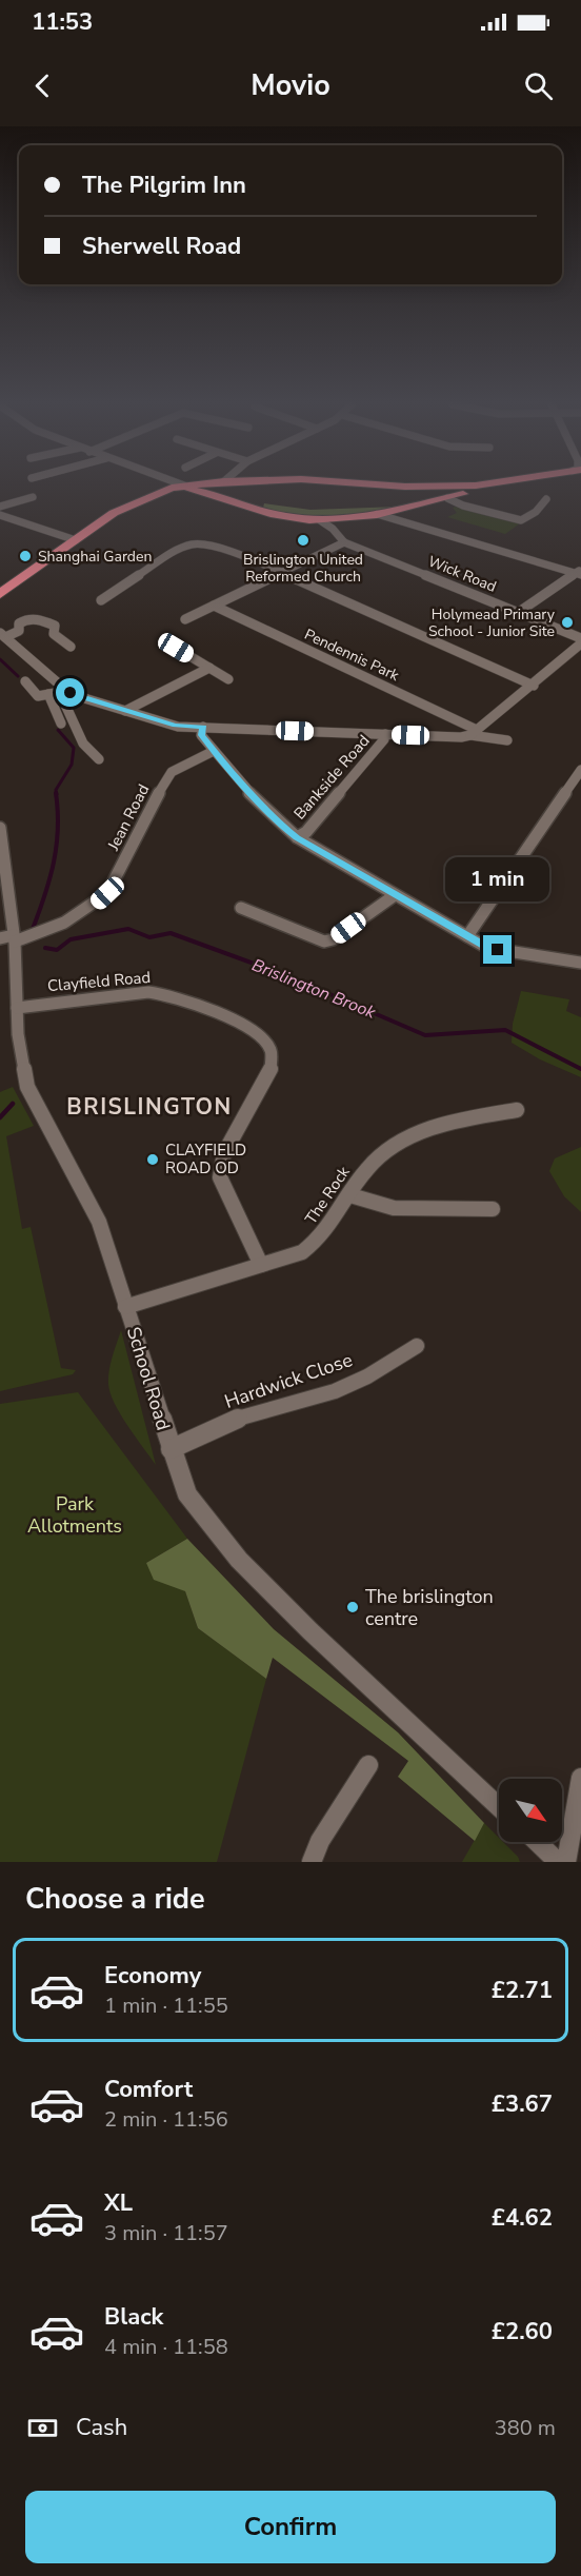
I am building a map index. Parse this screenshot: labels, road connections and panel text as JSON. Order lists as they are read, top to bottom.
{
  "streets": {
    "street": [
      "Wick Road",
      "Pendennis Park",
      "Bankside Road",
      "Jean Road",
      "Clayfield Road",
      "The Rock",
      "School Road",
      "Hardwick Close"
    ]
  },
  "crossings": [
    ["Jean Road", "School Road"],
    ["Clayfield Road", "The Rock"],
    ["Clayfield Road", "School Road"],
    ["The Rock", "School Road"],
    ["School Road", "Hardwick Close"]
  ],
  "districts": ["BRISLINGTON"],
  "water": ["Brislington Brook"],
  "parks": ["Park Allotments"],
  "places": [
    "Brislington United Reformed Church",
    "Shanghai Garden",
    "Holymead Primary School - Junior Site",
    "CLAYFIELD ROAD OD",
    "The brislington centre"
  ],
  "north": "bottom right",
  "page": {
    "status": "11:53",
    "header": "Movio",
    "banner": ["The Pilgrim Inn", "Sherwell Road"],
    "bubble": "1 min",
    "heading": "Choose a ride",
    "list": [
      {
        "name": "Economy",
        "note": "1 min · 11:55",
        "value": "£2.71"
      },
      {
        "name": "Comfort",
        "note": "2 min · 11:56",
        "value": "£3.67"
      },
      {
        "name": "XL",
        "note": "3 min · 11:57",
        "value": "£4.62"
      },
      {
        "name": "Black",
        "note": "4 min · 11:58",
        "value": "£2.60"
      }
    ],
    "pay": ["Cash", "380 m"],
    "buttons": "Confirm"
  }
}
